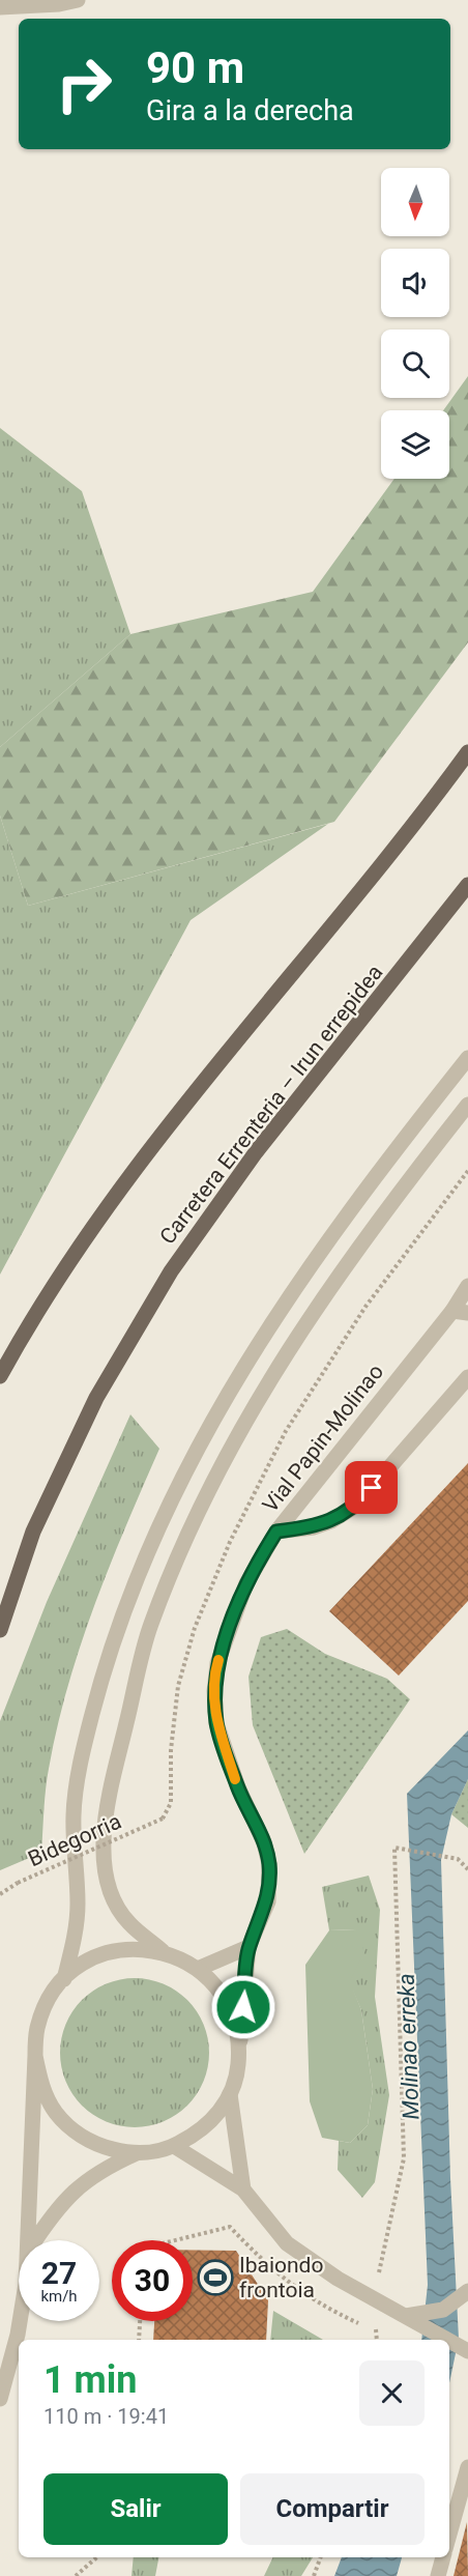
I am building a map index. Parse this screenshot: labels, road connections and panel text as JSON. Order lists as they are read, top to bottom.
{
  "streets": {
    "main road": ["Carretera Errenteria – Irun errepidea"],
    "street": ["Vial Papin-Molinao"],
    "path": ["Bidegorria"]
  },
  "water": ["Molinao erreka"],
  "places": {
    "sports": ["Ibaiondo frontoia"]
  },
  "north": "bottom",
  "page": {
    "turn": ["90 m", "Gira a la derecha"],
    "speed": "27 km/h",
    "limit": "30",
    "heading": ["1 min", "110 m · 19:41"],
    "buttons": ["Salir", "Compartir"]
  }
}
